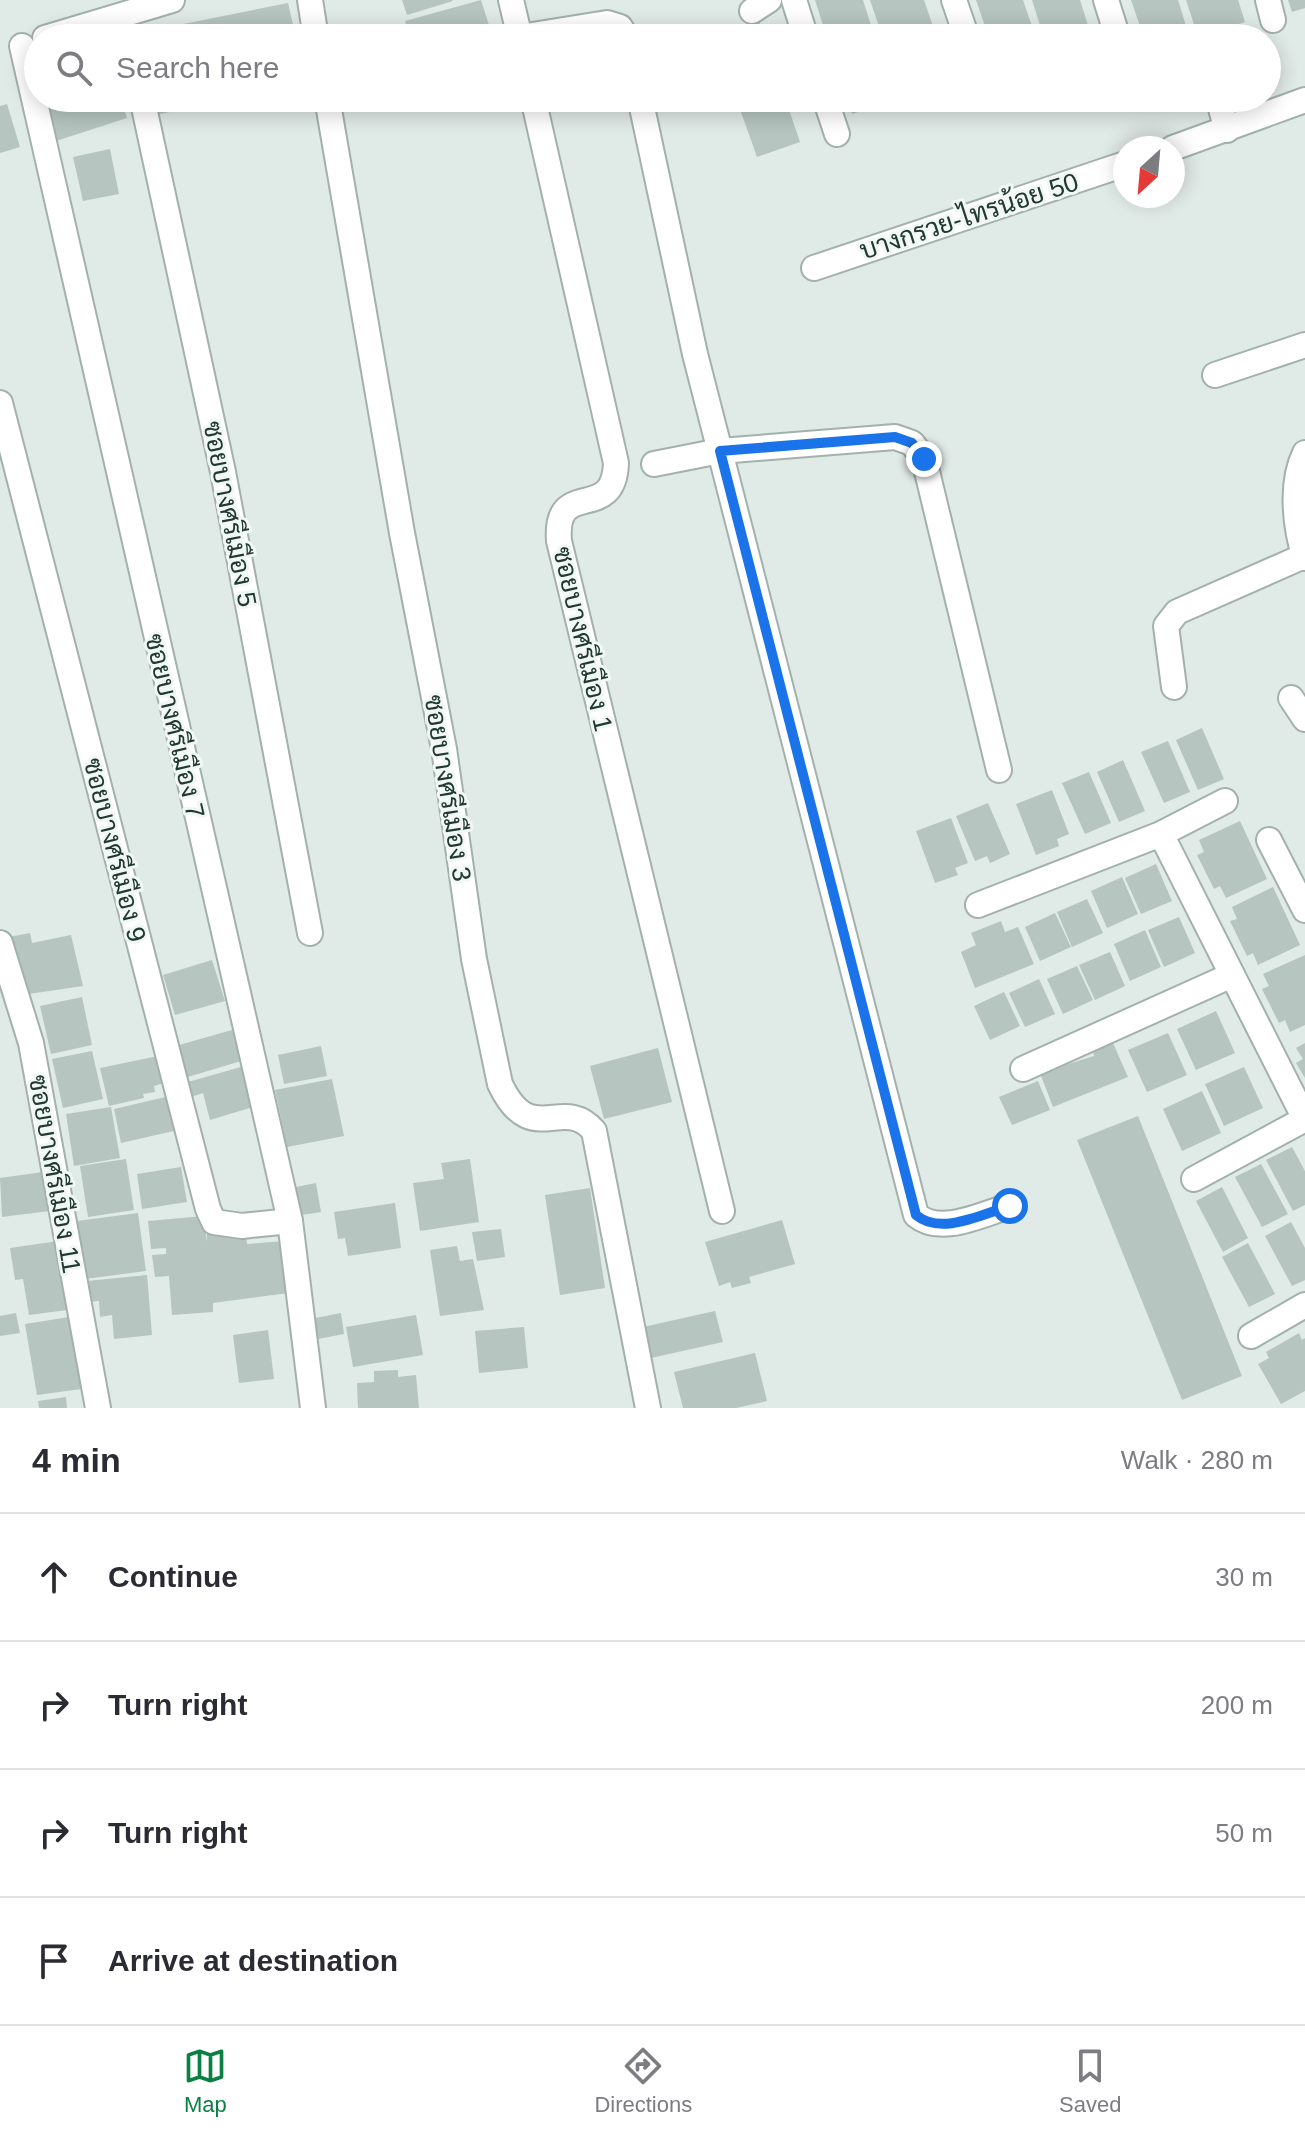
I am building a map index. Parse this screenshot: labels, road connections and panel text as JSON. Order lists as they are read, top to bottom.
{
  "streets": {
    "street": [
      "บางกรวย-ไทรน้อย 50",
      "ซอยบางศรีเมือง 5",
      "ซอยบางศรีเมือง 1",
      "ซอยบางศรีเมือง 7",
      "ซอยบางศรีเมือง 3",
      "ซอยบางศรีเมือง 9",
      "ซอยบางศรีเมือง 11"
    ]
  },
  "crossings": [
    ["ซอยบางศรีเมือง 7", "ซอยบางศรีเมือง 9"]
  ],
  "north": "bottom left",
  "page": {
    "search": "Search here",
    "heading": ["4 min", "Walk · 280 m"],
    "list": [
      ["Continue", "30 m"],
      ["Turn right", "200 m"],
      ["Turn right", "50 m"],
      "Arrive at destination"
    ],
    "nav": ["Map", "Directions", "Saved"]
  }
}
